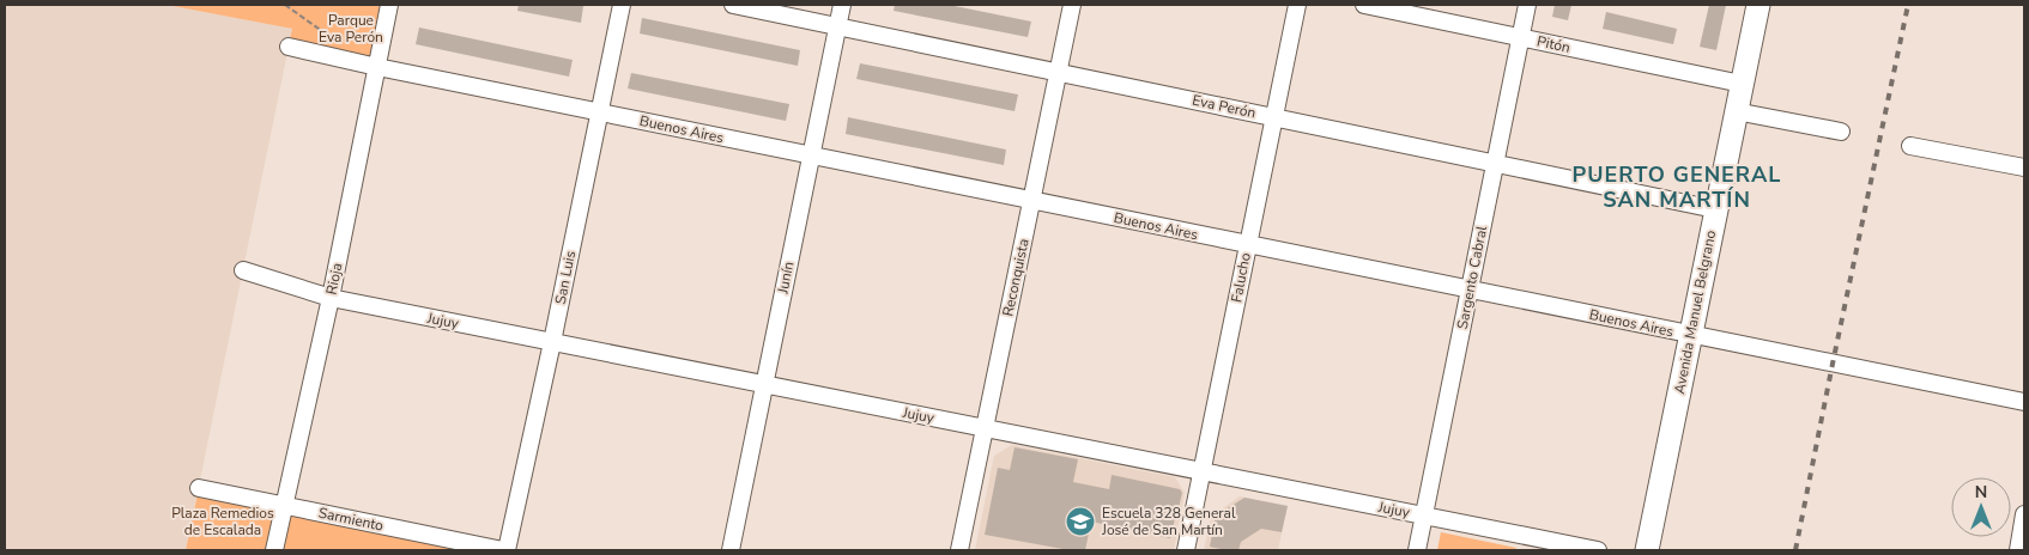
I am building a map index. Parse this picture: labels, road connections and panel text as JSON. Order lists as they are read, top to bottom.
{
  "streets": {
    "main road": ["Avenida Manuel Belgrano"],
    "street": [
      "Pitón",
      "Eva Perón",
      "Buenos Aires",
      "San Luis",
      "Junín",
      "Reconquista",
      "Falucho",
      "Sargento Cabral",
      "Rioja",
      "Jujuy",
      "Sarmiento"
    ]
  },
  "crossings": [
    ["Pitón", "Sargento Cabral"],
    ["Pitón", "Avenida Manuel Belgrano"],
    ["Eva Perón", "Junín"],
    ["Eva Perón", "Reconquista"],
    ["Eva Perón", "Falucho"],
    ["Eva Perón", "Sargento Cabral"],
    ["Eva Perón", "Avenida Manuel Belgrano"],
    ["Buenos Aires", "San Luis"],
    ["Buenos Aires", "Junín"],
    ["Buenos Aires", "Reconquista"],
    ["Buenos Aires", "Falucho"],
    ["Buenos Aires", "Sargento Cabral"],
    ["Buenos Aires", "Rioja"],
    ["Buenos Aires", "Avenida Manuel Belgrano"],
    ["San Luis", "Jujuy"],
    ["San Luis", "Sarmiento"],
    ["Junín", "Jujuy"],
    ["Reconquista", "Jujuy"],
    ["Falucho", "Jujuy"],
    ["Sargento Cabral", "Jujuy"],
    ["Rioja", "Jujuy"],
    ["Rioja", "Sarmiento"]
  ],
  "districts": ["PUERTO GENERAL SAN MARTÍN"],
  "parks": ["Parque Eva Perón", "Plaza Remedios de Escalada"],
  "places": {
    "school or university": ["Escuela 328 General José de San Martín"]
  },
  "north": "top"
}
